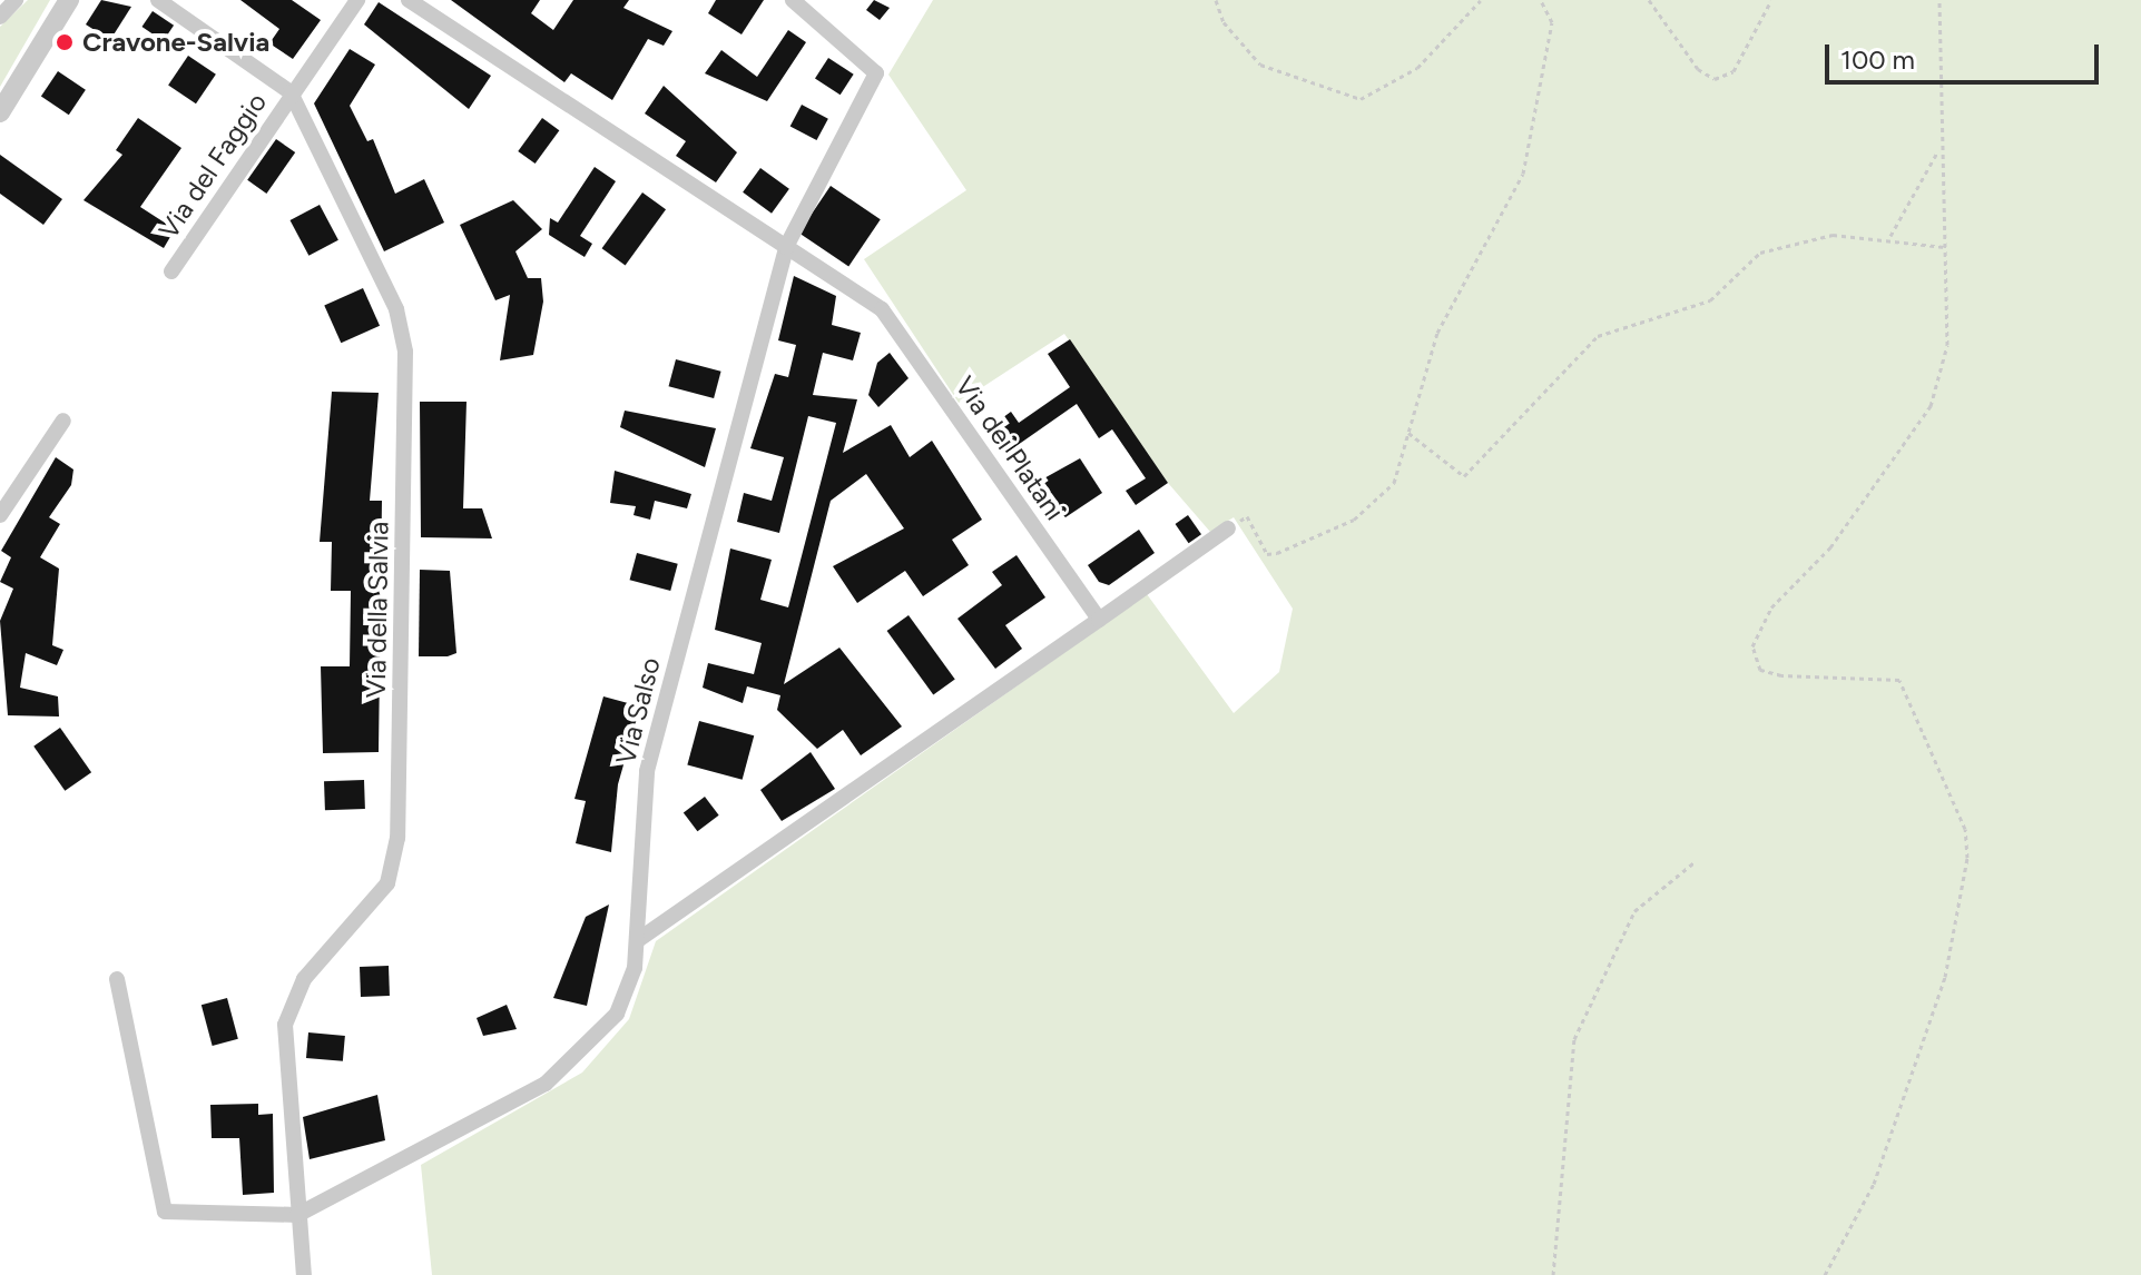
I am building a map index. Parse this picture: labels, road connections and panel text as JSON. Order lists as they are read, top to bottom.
{
  "streets": {
    "street": [
      "Via del Faggio",
      "Via dei Platani",
      "Via della Salvia",
      "Via Salso"
    ]
  },
  "crossings": [
    ["Via del Faggio", "Via della Salvia"],
    ["Via dei Platani", "Via Salso"],
    ["Via della Salvia", "Via Salso"]
  ],
  "places": ["Cravone-Salvia"],
  "scale_bar": "100 m"
}
